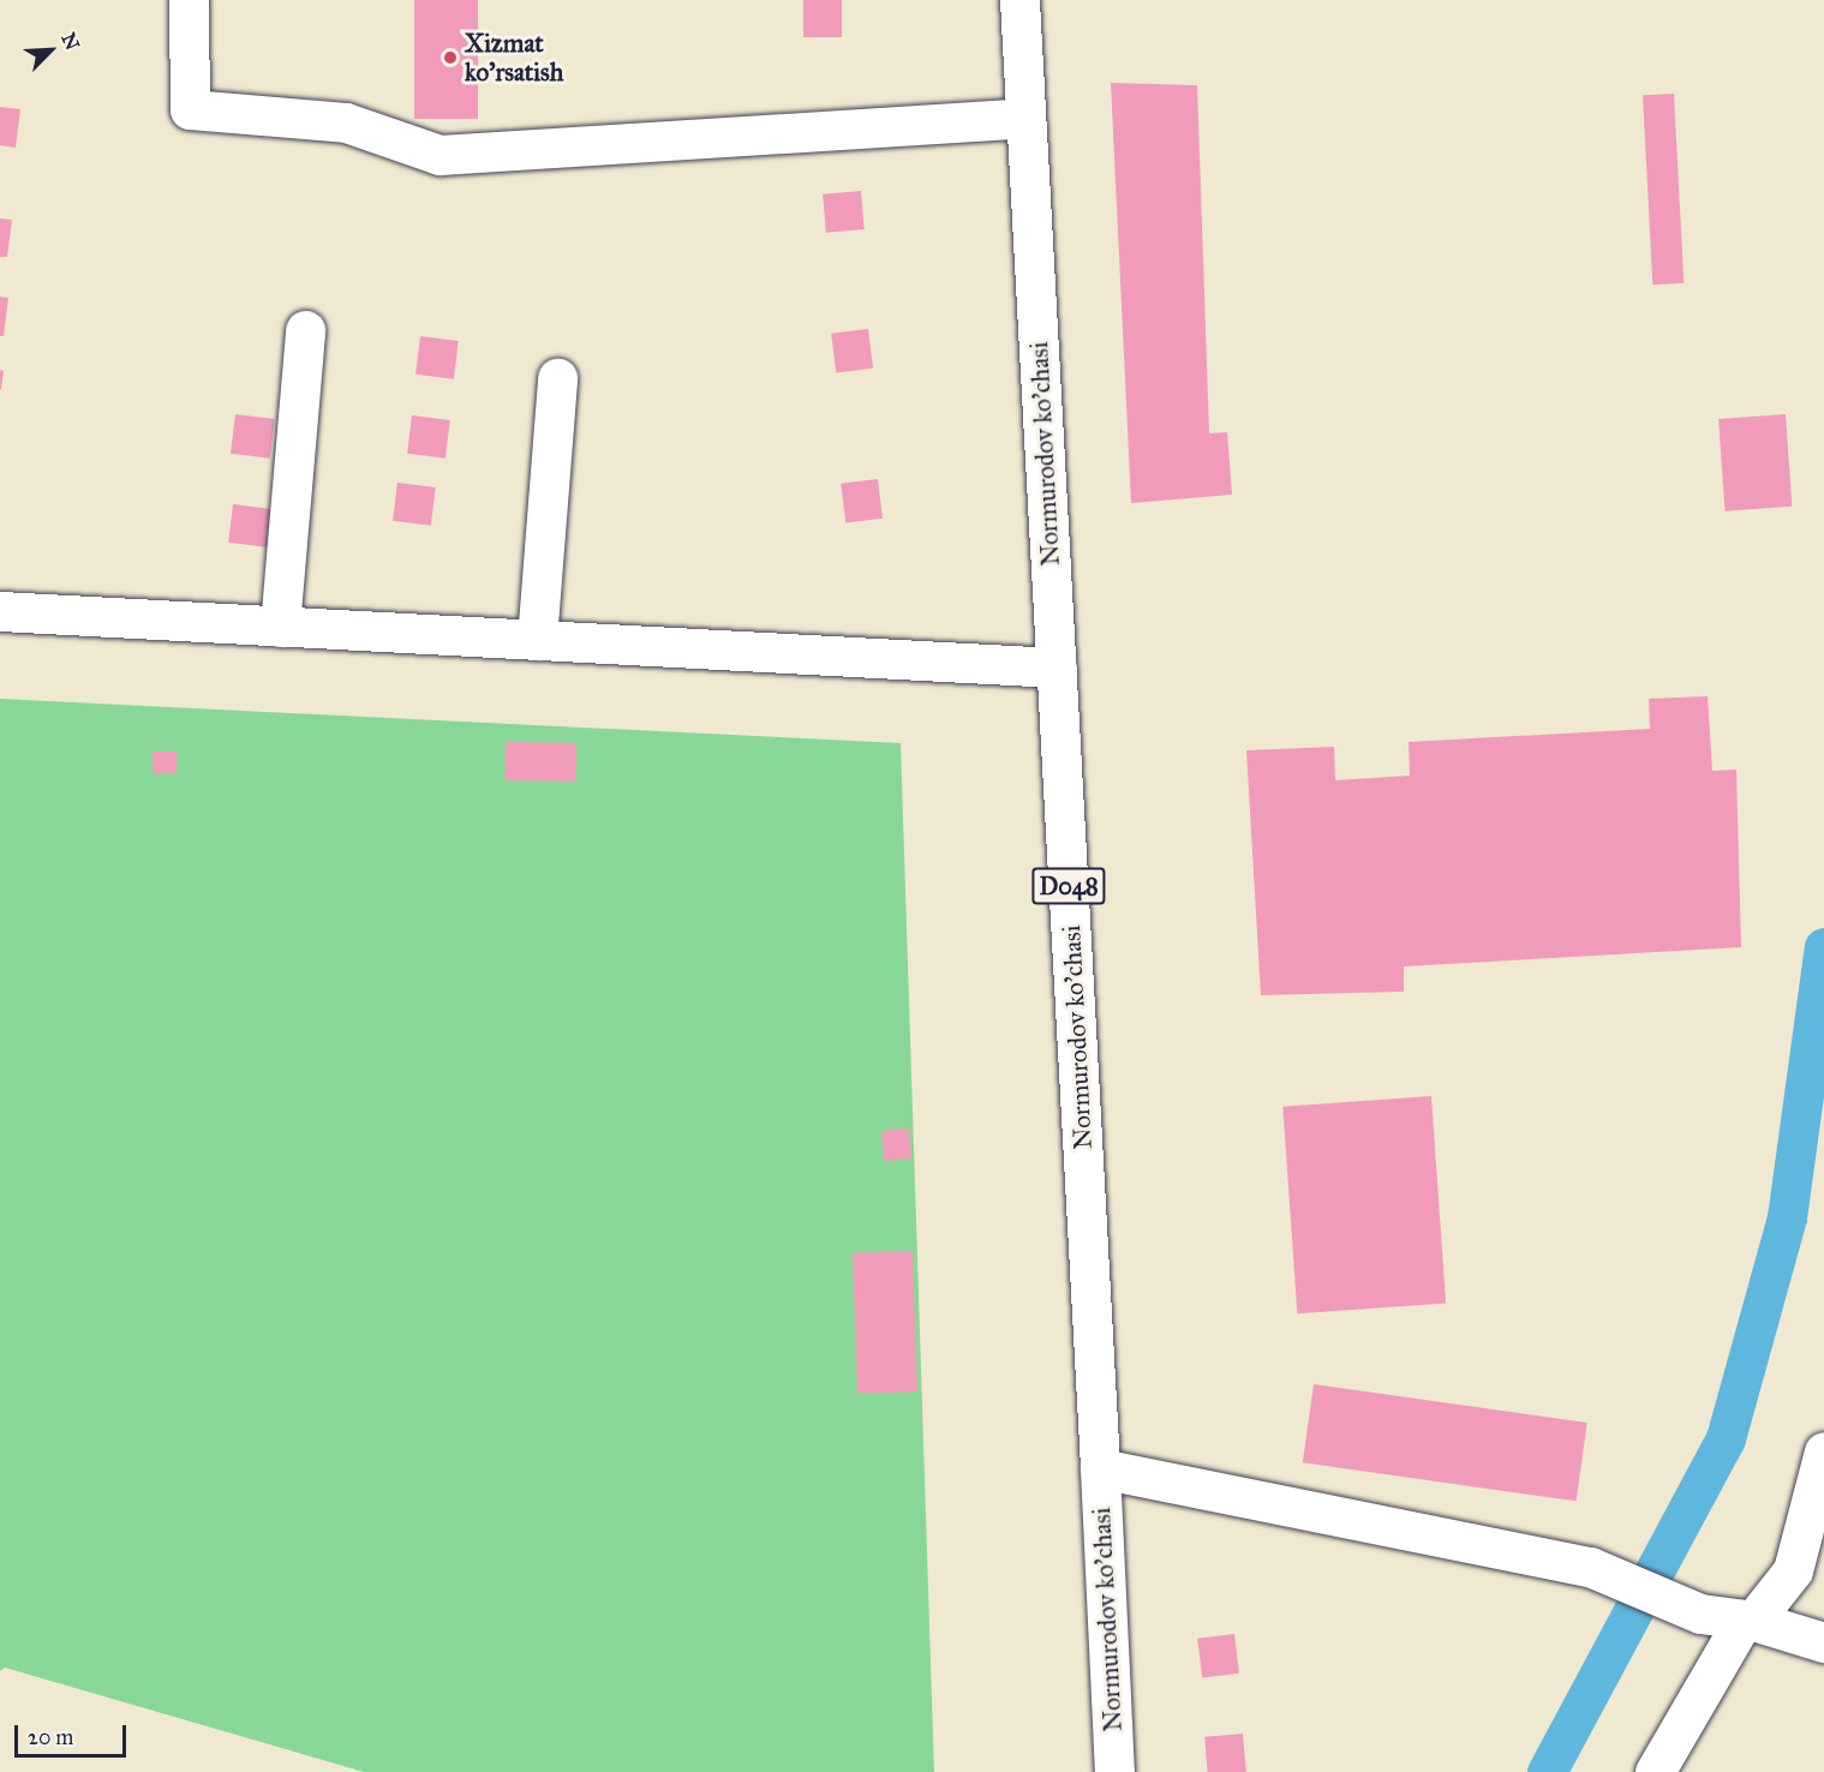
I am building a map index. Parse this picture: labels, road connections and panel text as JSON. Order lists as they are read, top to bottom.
{
  "streets": {
    "street": ["Normurodov ko'chasi", "D048"]
  },
  "places": ["Xizmat ko'rsatish"],
  "scale_bar": "20 m",
  "north": "top right"
}
